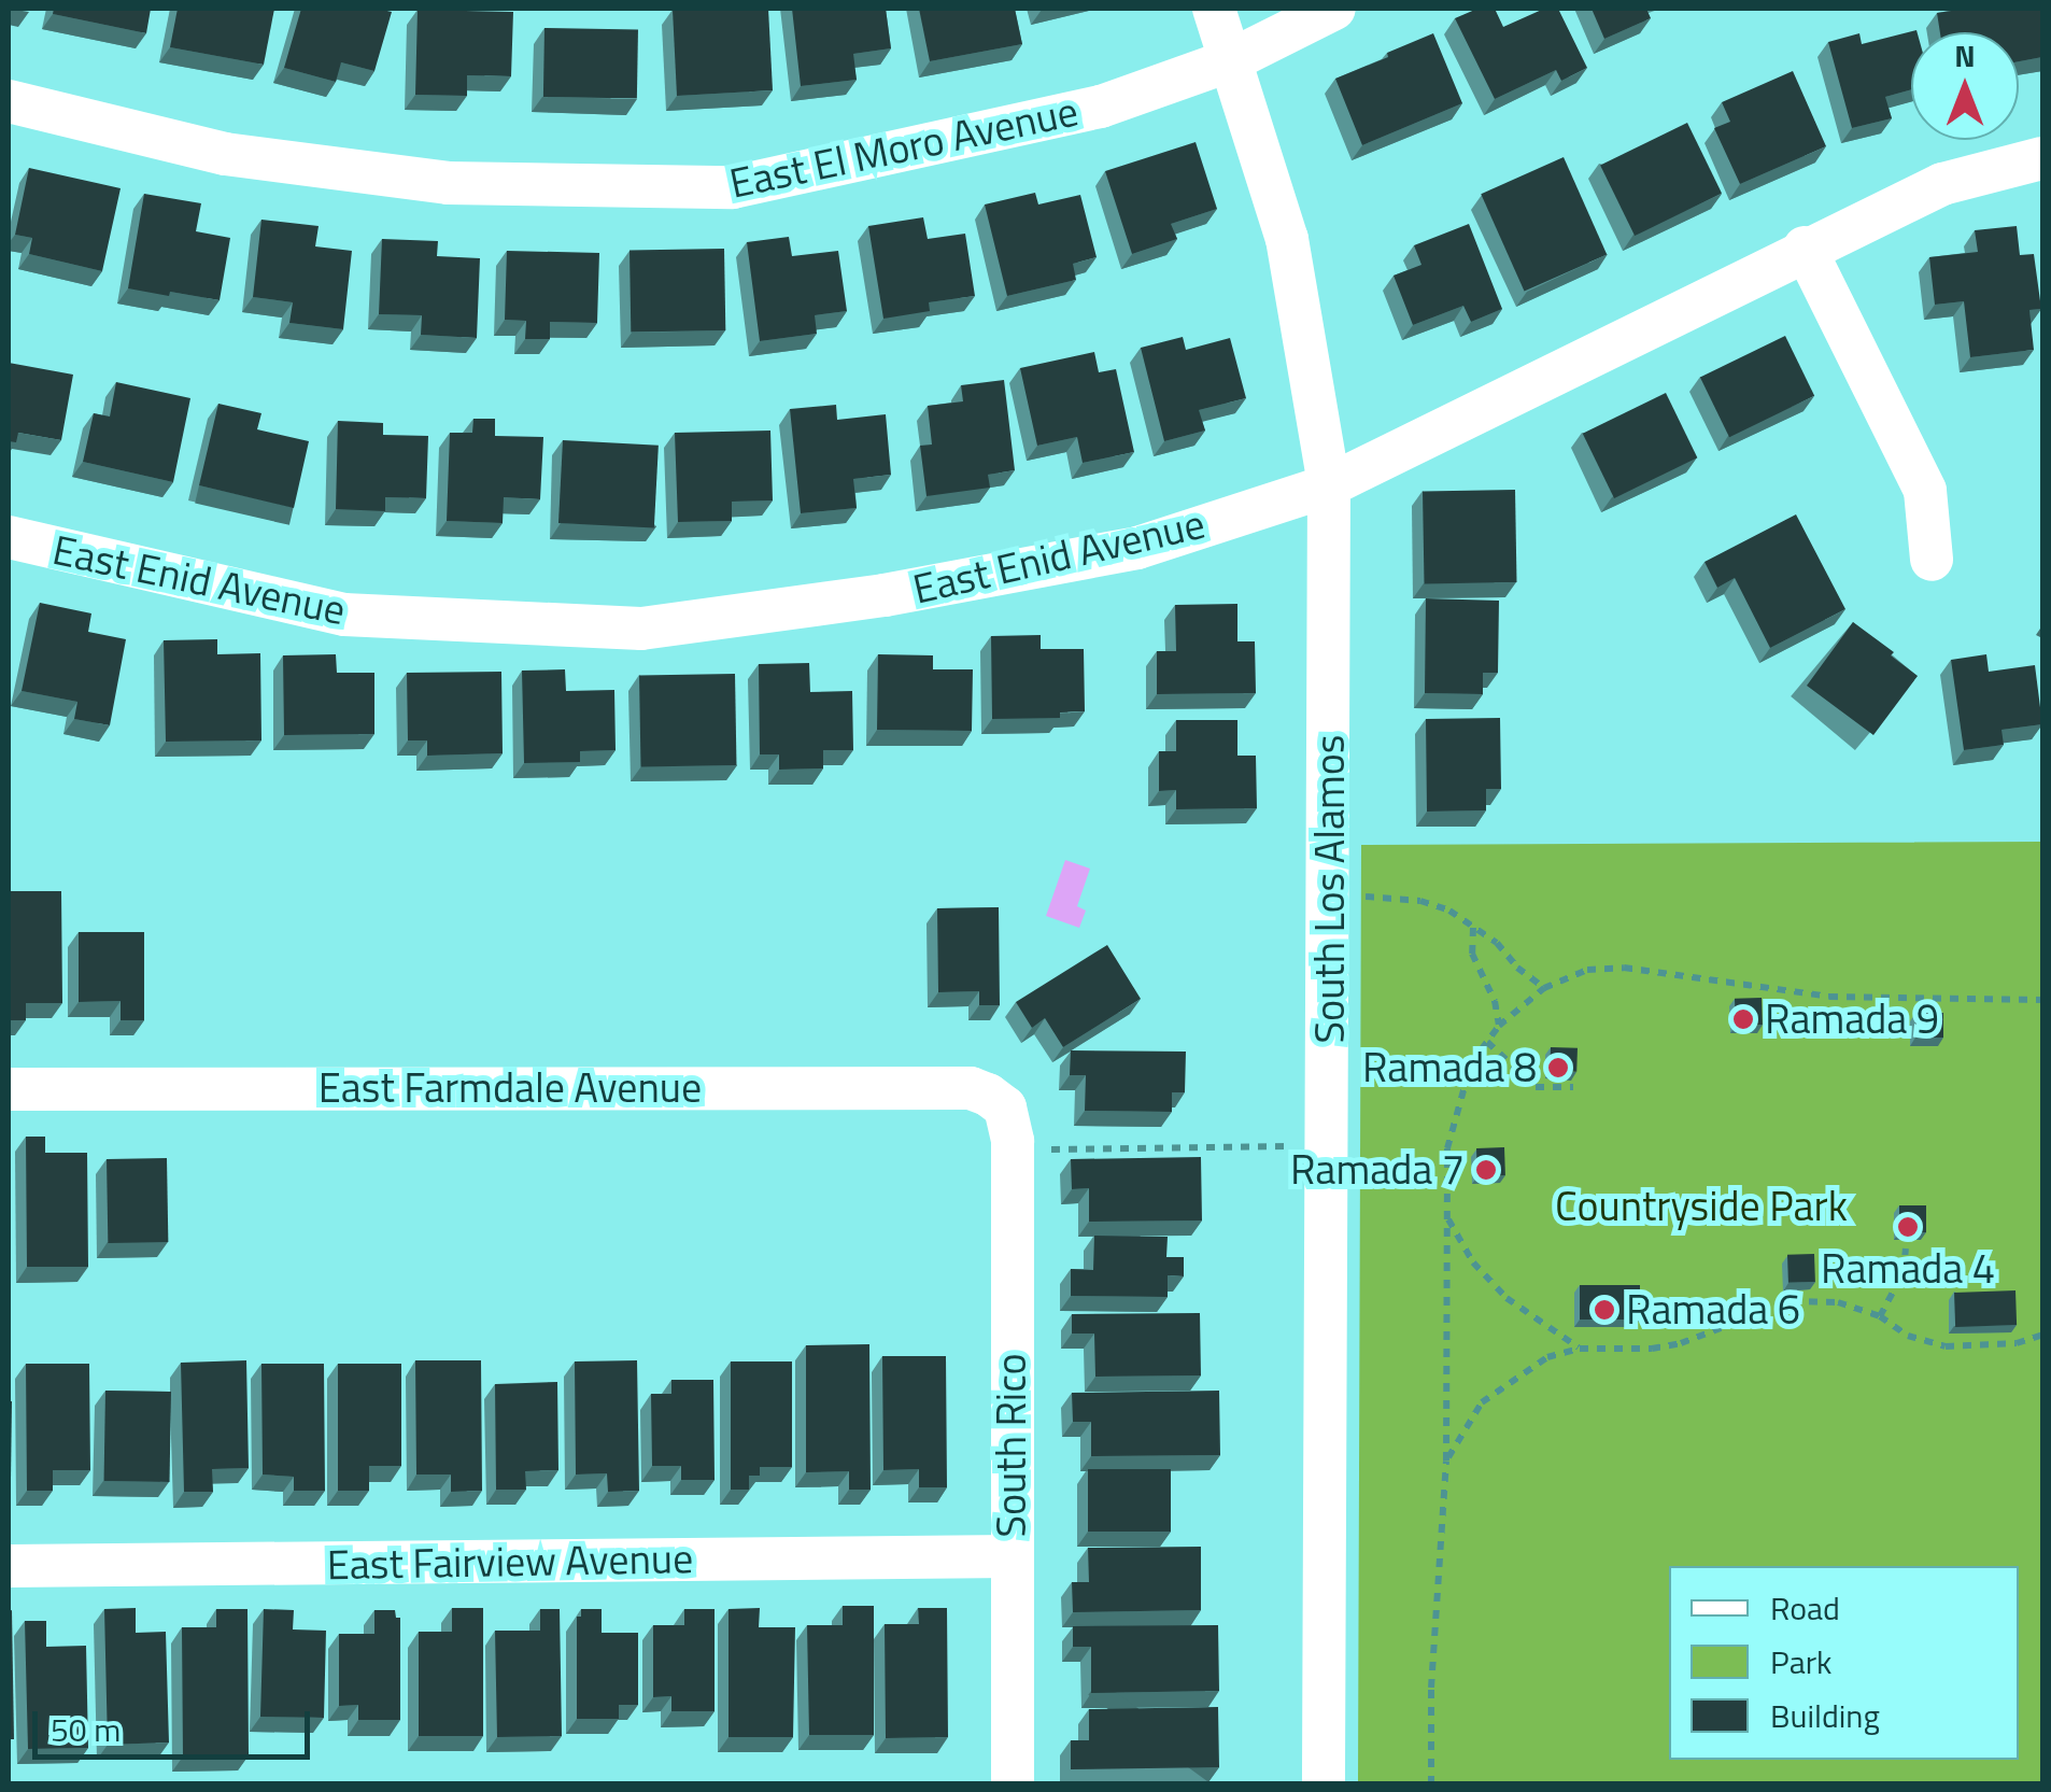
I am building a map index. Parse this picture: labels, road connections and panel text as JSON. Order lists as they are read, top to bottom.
{
  "streets": {
    "street": [
      "East El Moro Avenue",
      "East Enid Avenue",
      "South Los Alamos",
      "East Farmdale Avenue",
      "South Rico",
      "East Fairview Avenue"
    ]
  },
  "crossings": [
    ["East El Moro Avenue", "South Los Alamos"],
    ["East Enid Avenue", "South Los Alamos"],
    ["East Farmdale Avenue", "South Rico"],
    ["South Rico", "East Fairview Avenue"]
  ],
  "parks": ["Countryside Park"],
  "places": [
    "Ramada 9",
    "Ramada 8",
    "Ramada 7",
    "Ramada 4",
    "Ramada 6"
  ],
  "legend": ["Road", "Park", "Building"],
  "scale_bar": "50 m",
  "north": "top"
}
